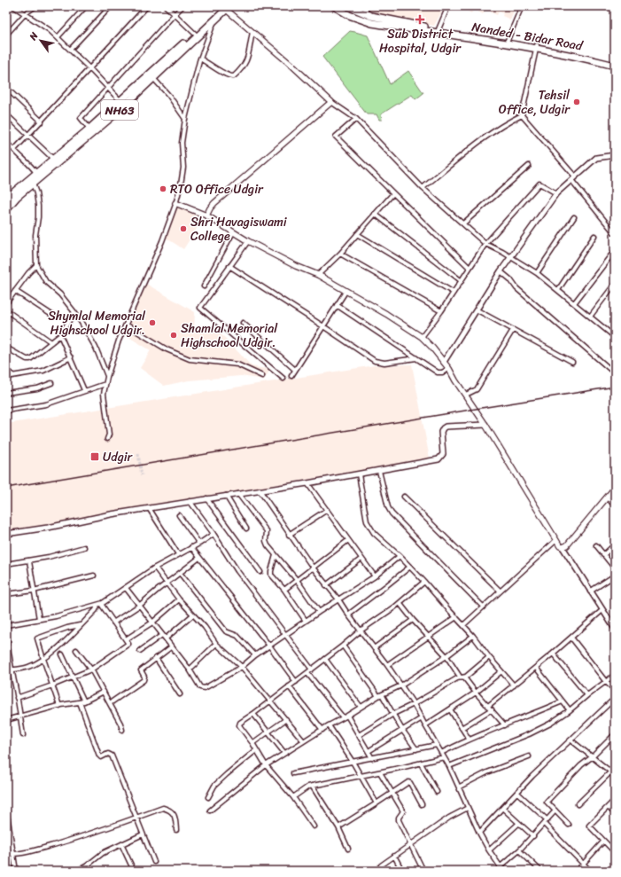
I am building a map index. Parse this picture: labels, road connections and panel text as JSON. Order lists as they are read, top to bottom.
{
  "streets": {
    "highway": ["Nanded - Bidar Road", "NH63"]
  },
  "places": {
    "health": ["Sub District Hospital, Udgir"],
    "other": [
      "Tehsil Office, Udgir",
      "RTO Office Udgir",
      "Shri Havagiswami College",
      "Shymlal Memorial Highschool Udgir.",
      "Shamlal Memorial Highschool Udgir."
    ],
    "transit": ["Udgir"]
  },
  "north": "top left"
}
